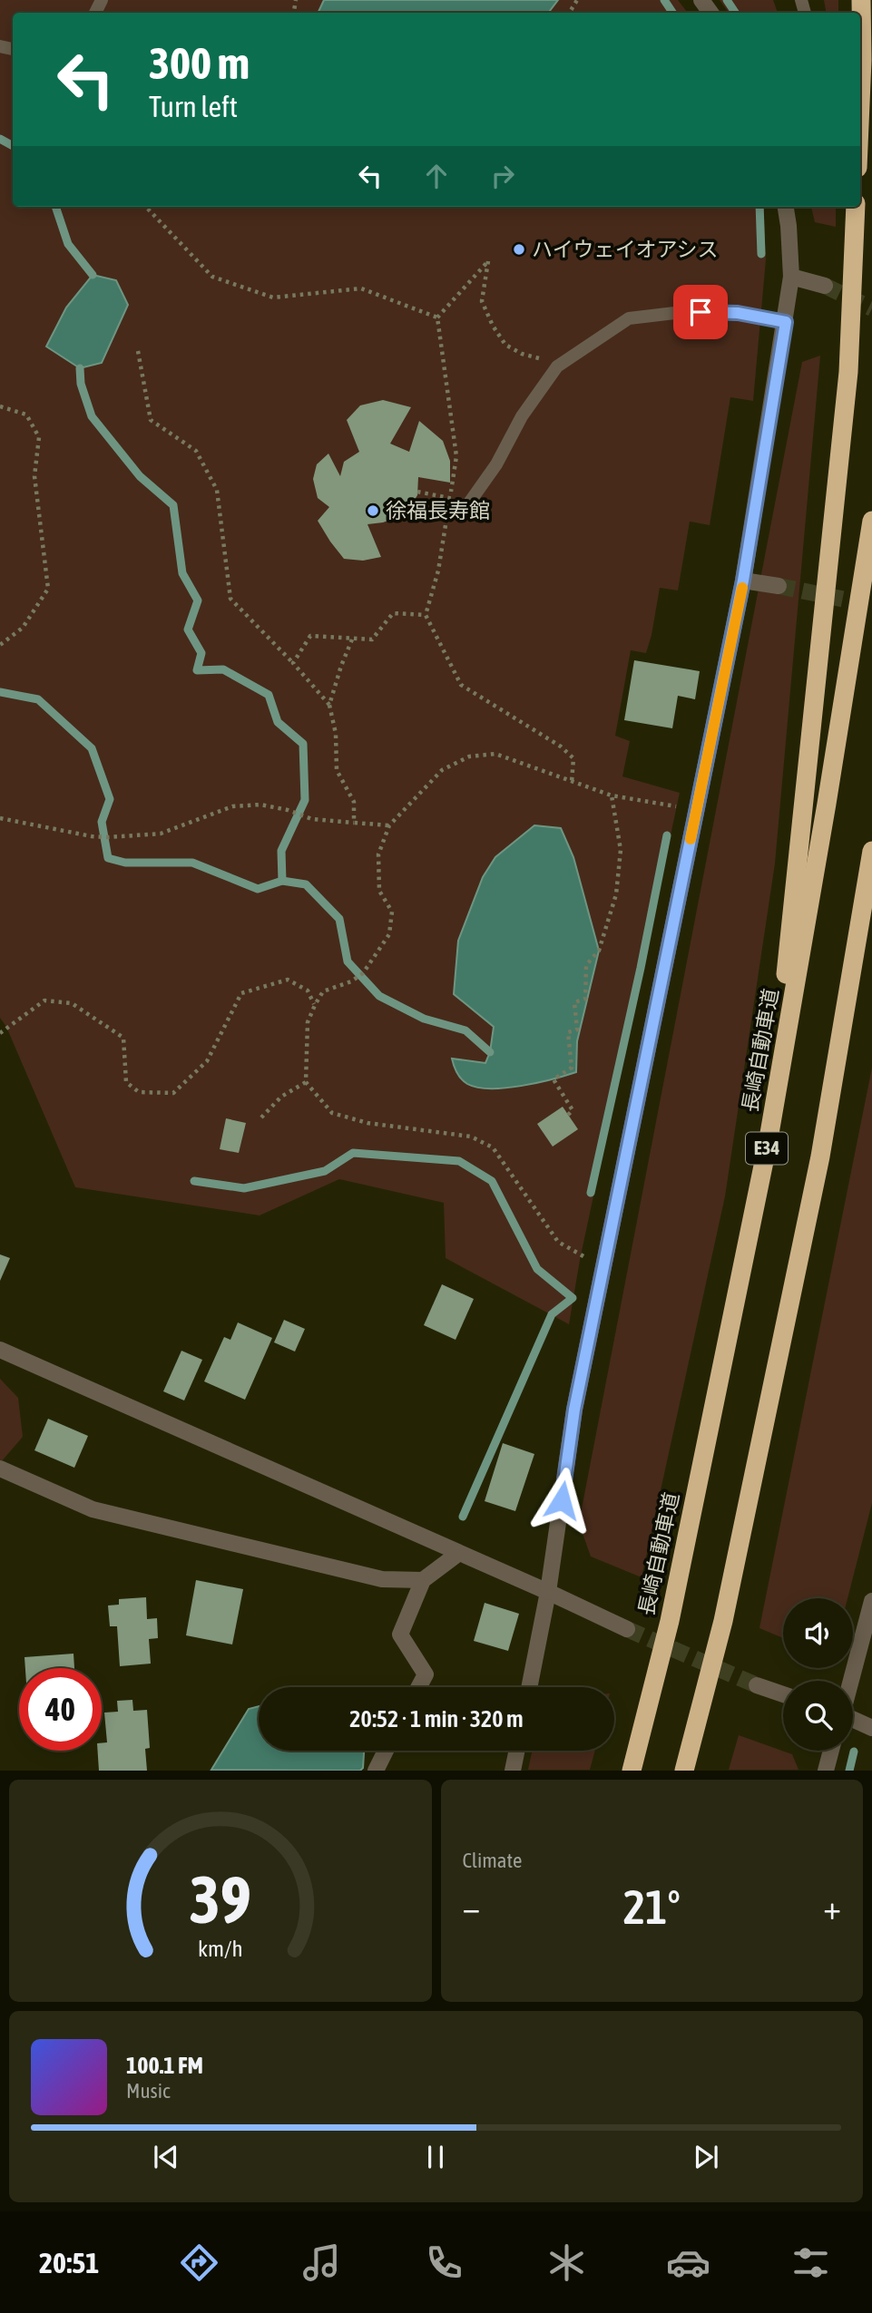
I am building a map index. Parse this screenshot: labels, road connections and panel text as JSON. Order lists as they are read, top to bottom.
{
  "streets": {
    "highway": ["長崎自動車道", "E34"]
  },
  "places": ["ハイウェイオアシス", "徐福長寿館"],
  "page": {
    "turn": ["300 m", "Turn left"],
    "limit": "40",
    "trip": "20:52 · 1 min · 320 m",
    "tile": "Climate",
    "heat": ["−", "21°", "+"],
    "song": ["100.1 FM", "Music"],
    "tabs": "20:51",
    "gauge": ["39", "km/h"]
  }
}
